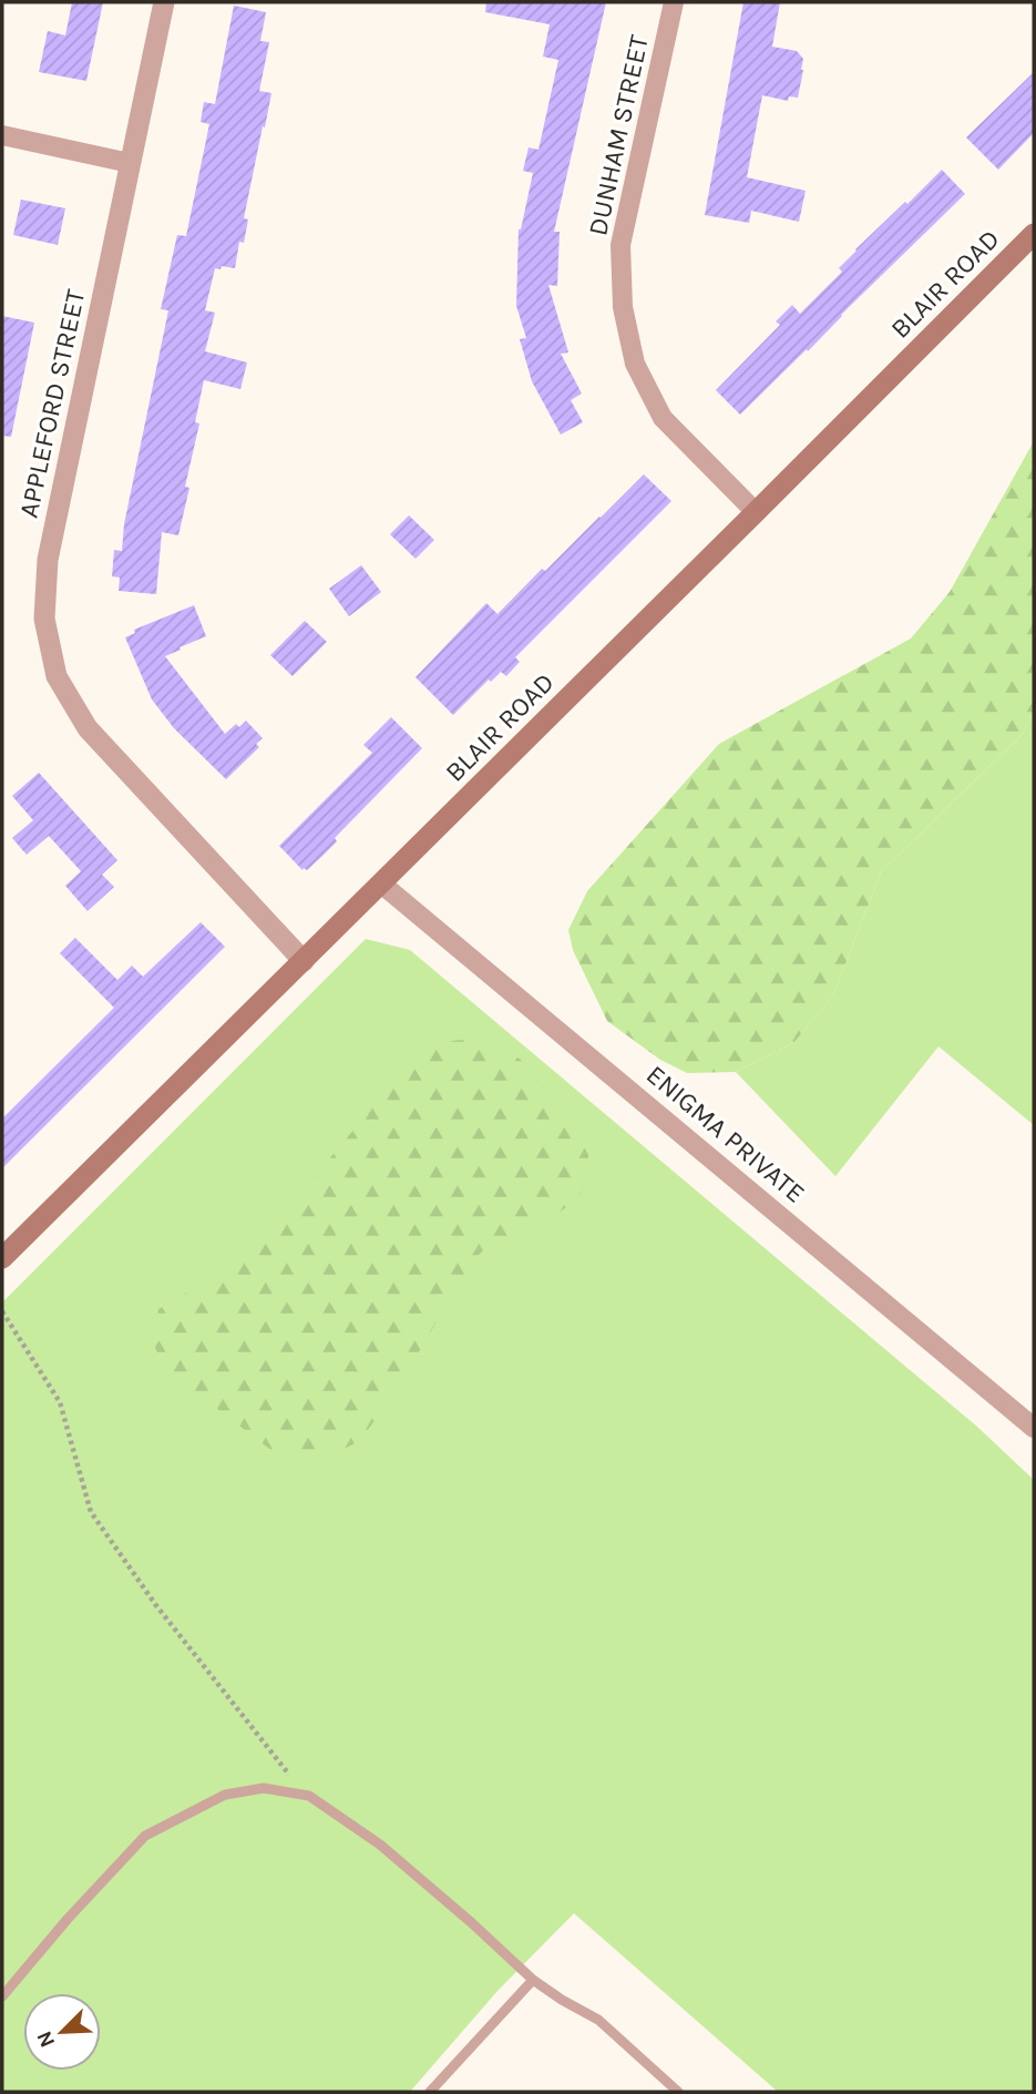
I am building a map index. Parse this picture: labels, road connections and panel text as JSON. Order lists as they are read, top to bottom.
{
  "streets": {
    "main road": ["BLAIR ROAD"],
    "street": ["DUNHAM STREET", "APPLEFORD STREET", "ENIGMA PRIVATE"]
  },
  "crossings": [
    ["DUNHAM STREET", "BLAIR ROAD"],
    ["BLAIR ROAD", "APPLEFORD STREET"],
    ["BLAIR ROAD", "ENIGMA PRIVATE"]
  ],
  "north": "bottom left"
}
